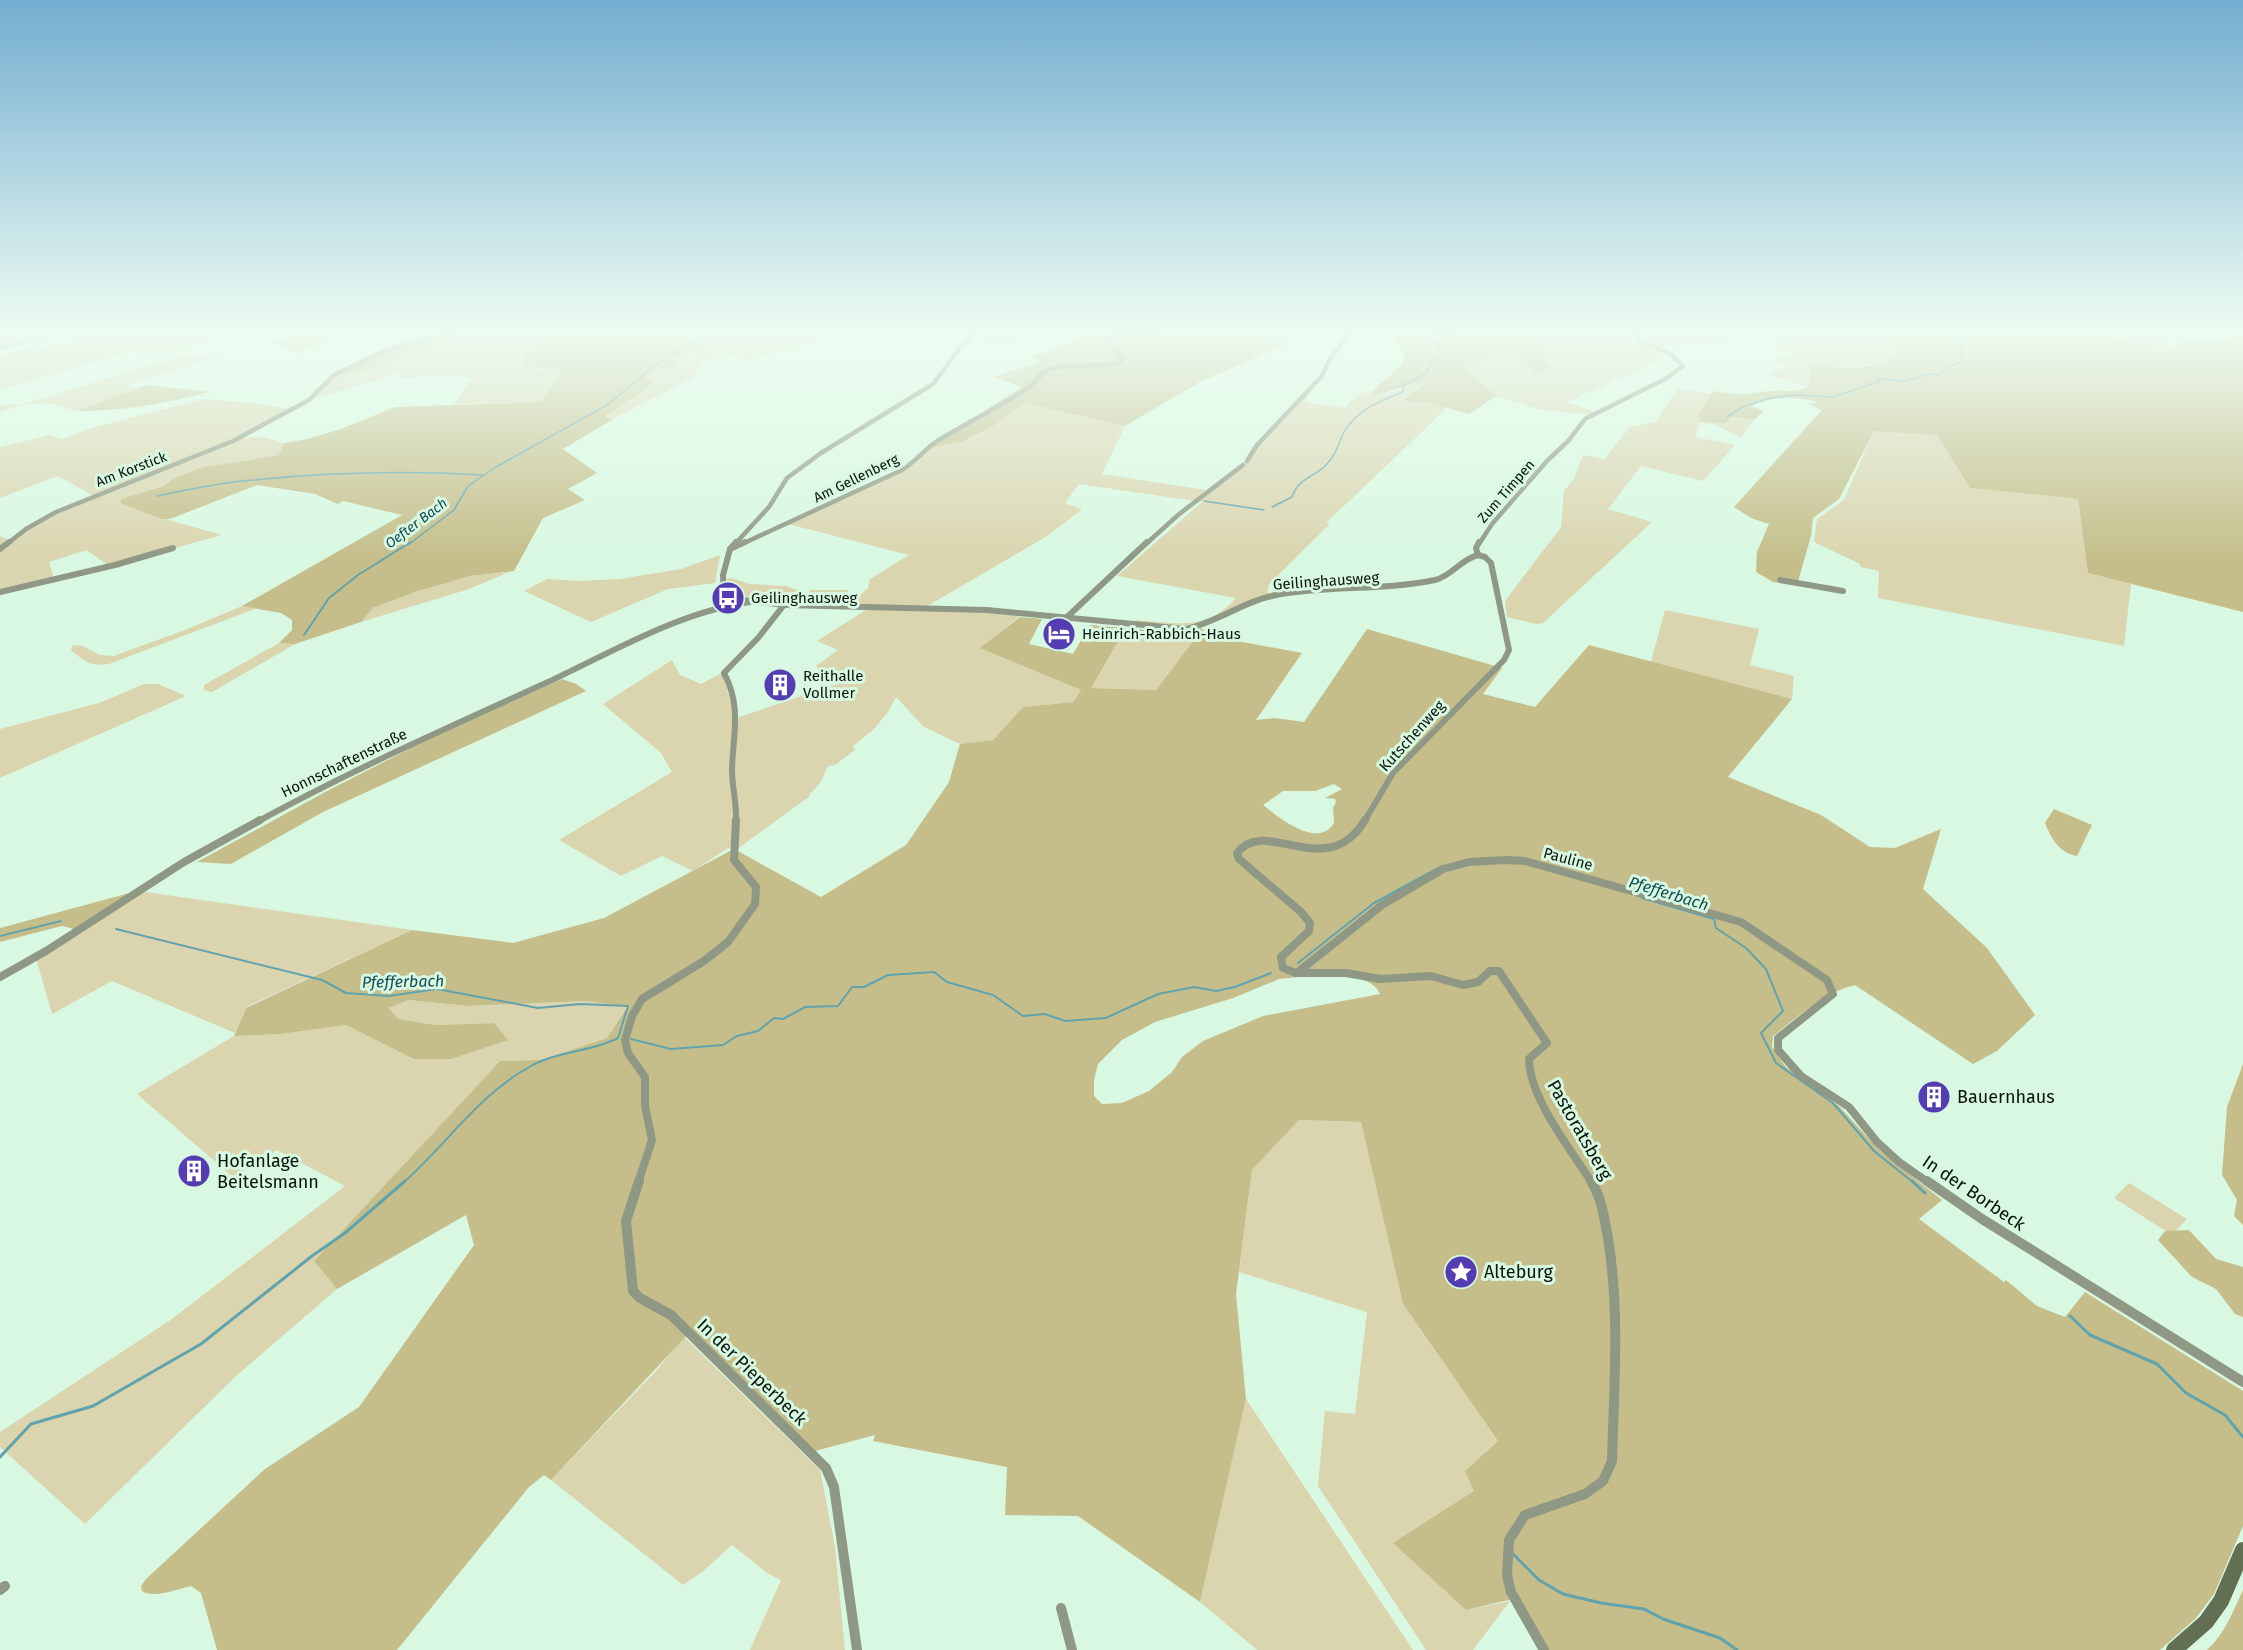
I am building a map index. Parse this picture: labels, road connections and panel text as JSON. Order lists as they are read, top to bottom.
{
  "streets": {
    "street": [
      "Am Korstick",
      "Am Gellenberg",
      "Zum Timpen",
      "Geilinghausweg",
      "Kutschenweg",
      "Honnschaftenstraße",
      "Pauline",
      "Pastoratsberg",
      "In der Borbeck",
      "In der Pieperbeck"
    ]
  },
  "crossings": [
    ["Zum Timpen", "Geilinghausweg"],
    ["Zum Timpen", "Kutschenweg"],
    ["Geilinghausweg", "Kutschenweg"],
    ["Geilinghausweg", "Honnschaftenstraße"],
    ["Geilinghausweg", "In der Pieperbeck"],
    ["Kutschenweg", "Pauline"],
    ["Kutschenweg", "Pastoratsberg"],
    ["Pauline", "Pastoratsberg"],
    ["Pauline", "In der Borbeck"]
  ],
  "water": ["Oefter Bach", "Pfefferbach"],
  "places": {
    "bus stop": ["Geilinghausweg"],
    "hotel": ["Heinrich-Rabbich-Haus"],
    "building": ["Reithalle Vollmer", "Bauernhaus", "Hofanlage Beitelsmann"],
    "place": ["Alteburg"]
  }
}
